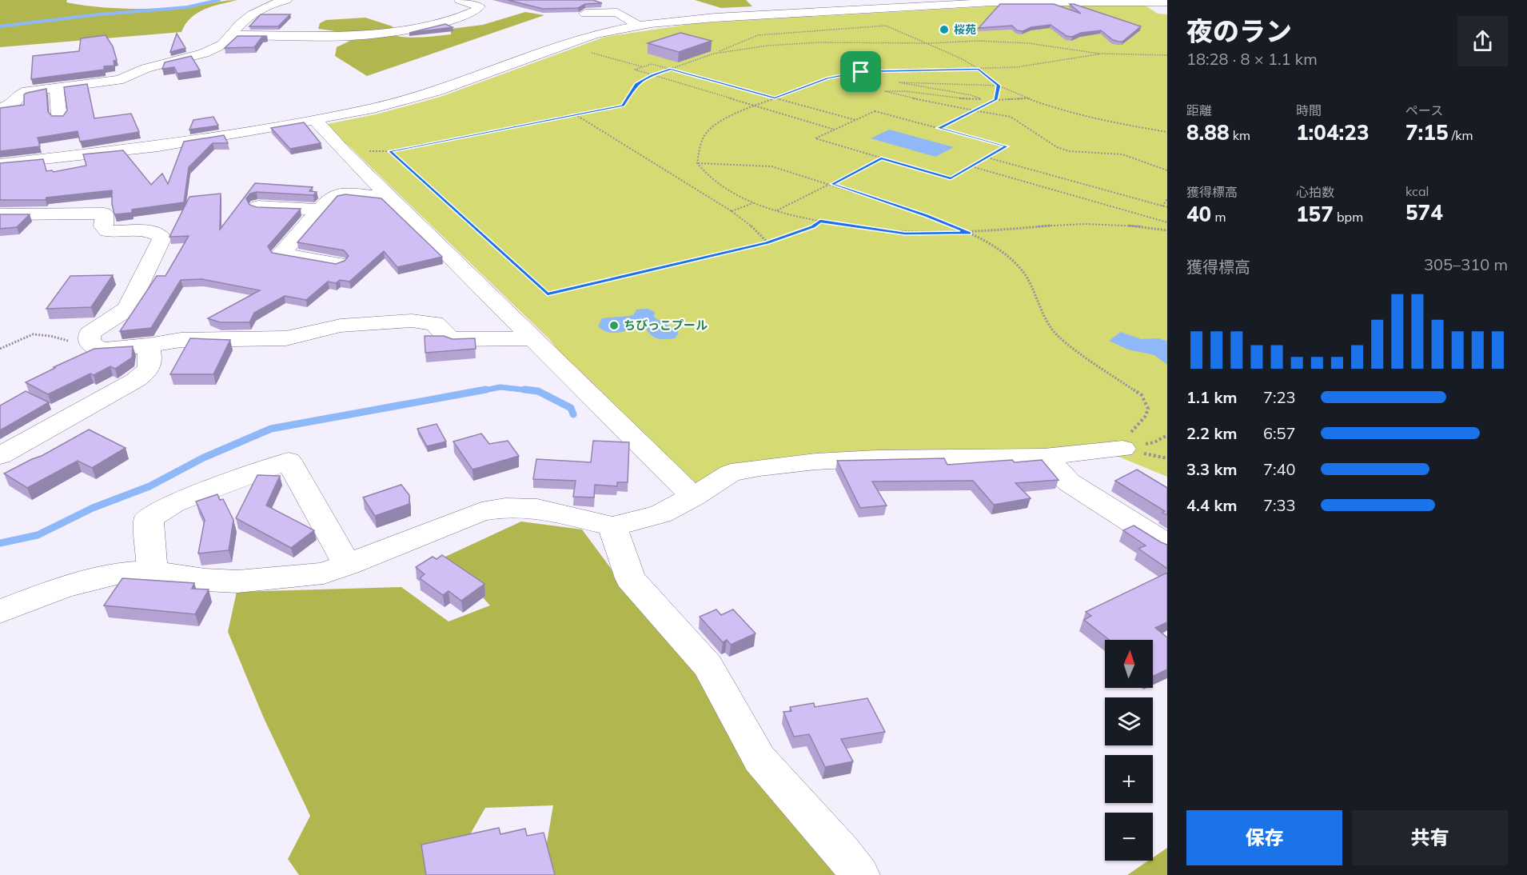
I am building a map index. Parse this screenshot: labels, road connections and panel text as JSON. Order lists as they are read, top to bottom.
{
  "places": ["桜苑", "ちびっこプール"],
  "north": "top",
  "page": {
    "heading": ["夜のラン", "18:28 · 8 × 1.1 km"],
    "stats": [
      ["距離", "8.88 km"],
      ["時間", "1:04:23"],
      ["ペース", "7:15 /km"],
      ["獲得標高", "40 m"],
      ["心拍数", "157 bpm"],
      ["kcal", "574"]
    ],
    "chart": ["獲得標高", "305–310 m"],
    "list": [
      {
        "name": "1.1 km",
        "note": "7:23"
      },
      {
        "name": "2.2 km",
        "note": "6:57"
      },
      {
        "name": "3.3 km",
        "note": "7:40"
      },
      {
        "name": "4.4 km",
        "note": "7:33"
      }
    ],
    "map_buttons": ["+", "−"],
    "buttons": ["保存", "共有"]
  }
}
